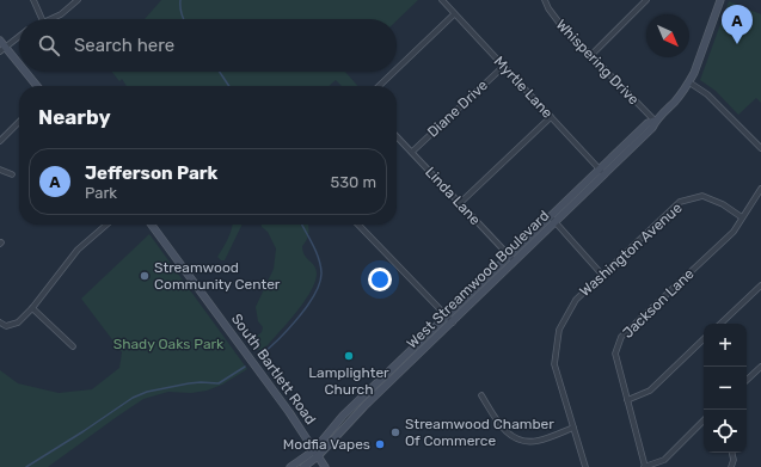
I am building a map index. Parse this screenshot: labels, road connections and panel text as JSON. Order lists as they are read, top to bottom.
{
  "streets": {
    "street": [
      "Whispering Drive",
      "Myrtle Lane",
      "Diane Drive",
      "Linda Lane",
      "Washington Avenue",
      "West Streamwood Boulevard",
      "Jackson Lane",
      "South Bartlett Road"
    ]
  },
  "crossings": [
    ["Whispering Drive", "West Streamwood Boulevard"],
    ["Myrtle Lane", "Diane Drive"],
    ["Myrtle Lane", "West Streamwood Boulevard"],
    ["Diane Drive", "Linda Lane"],
    ["Linda Lane", "West Streamwood Boulevard"],
    ["Washington Avenue", "Jackson Lane"],
    ["West Streamwood Boulevard", "South Bartlett Road"]
  ],
  "parks": ["Shady Oaks Park"],
  "places": [
    "Streamwood Community Center",
    "Lamplighter Church",
    "Streamwood Chamber Of Commerce",
    "Modfia Vapes"
  ],
  "north": "bottom right",
  "page": {
    "pins": "A",
    "search": "Search here",
    "heading": "Nearby",
    "list": [
      {
        "mark": "A",
        "name": "Jefferson Park",
        "note": "Park",
        "value": "530 m"
      }
    ],
    "map_buttons": ["+", "−"]
  }
}
